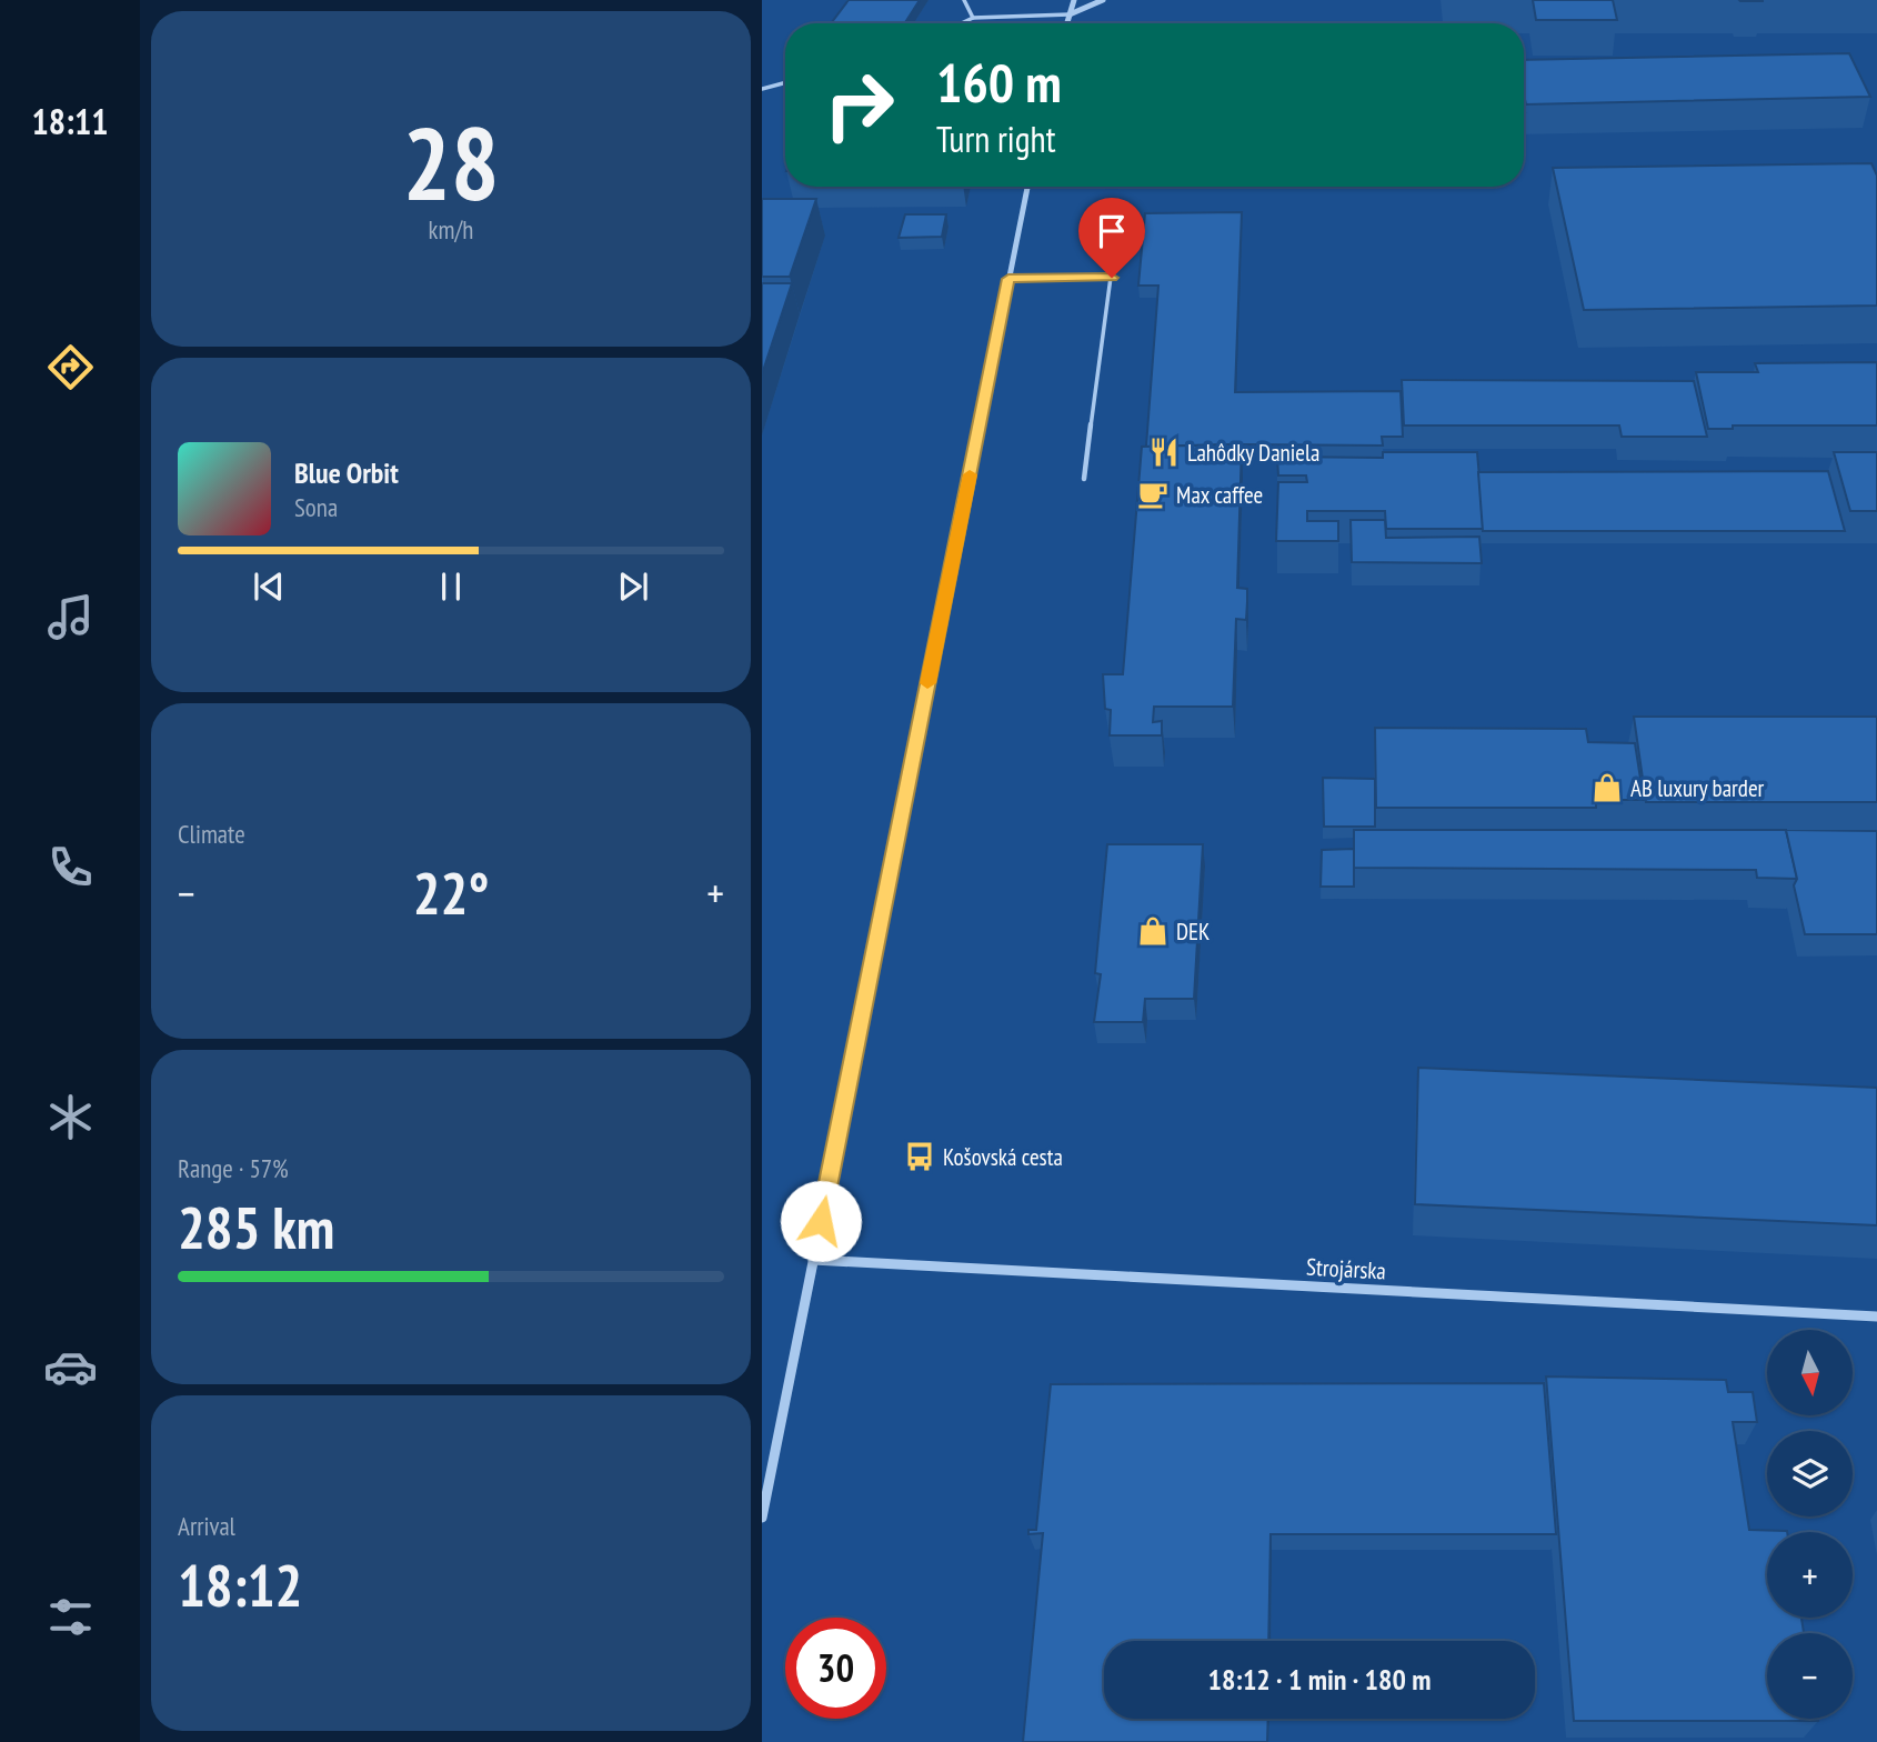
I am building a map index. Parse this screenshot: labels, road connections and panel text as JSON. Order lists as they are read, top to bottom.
{
  "streets": {
    "street": ["Strojárska"]
  },
  "places": {
    "restaurant": ["Lahôdky Daniela"],
    "cafe": ["Max caffee"],
    "shop": ["AB luxury barder", "DEK"],
    "bus stop": ["Košovská cesta"]
  },
  "north": "bottom",
  "page": {
    "tabs": "18:11",
    "tile": [
      ["28", "km/h"],
      "Climate",
      ["Range · 57%", "285 km"],
      ["Arrival", "18:12"]
    ],
    "turn": ["160 m", "Turn right"],
    "song": ["Blue Orbit", "Sona"],
    "heat": ["−", "22°", "+"],
    "map_buttons": ["+", "−"],
    "limit": "30",
    "trip": "18:12 · 1 min · 180 m"
  }
}
